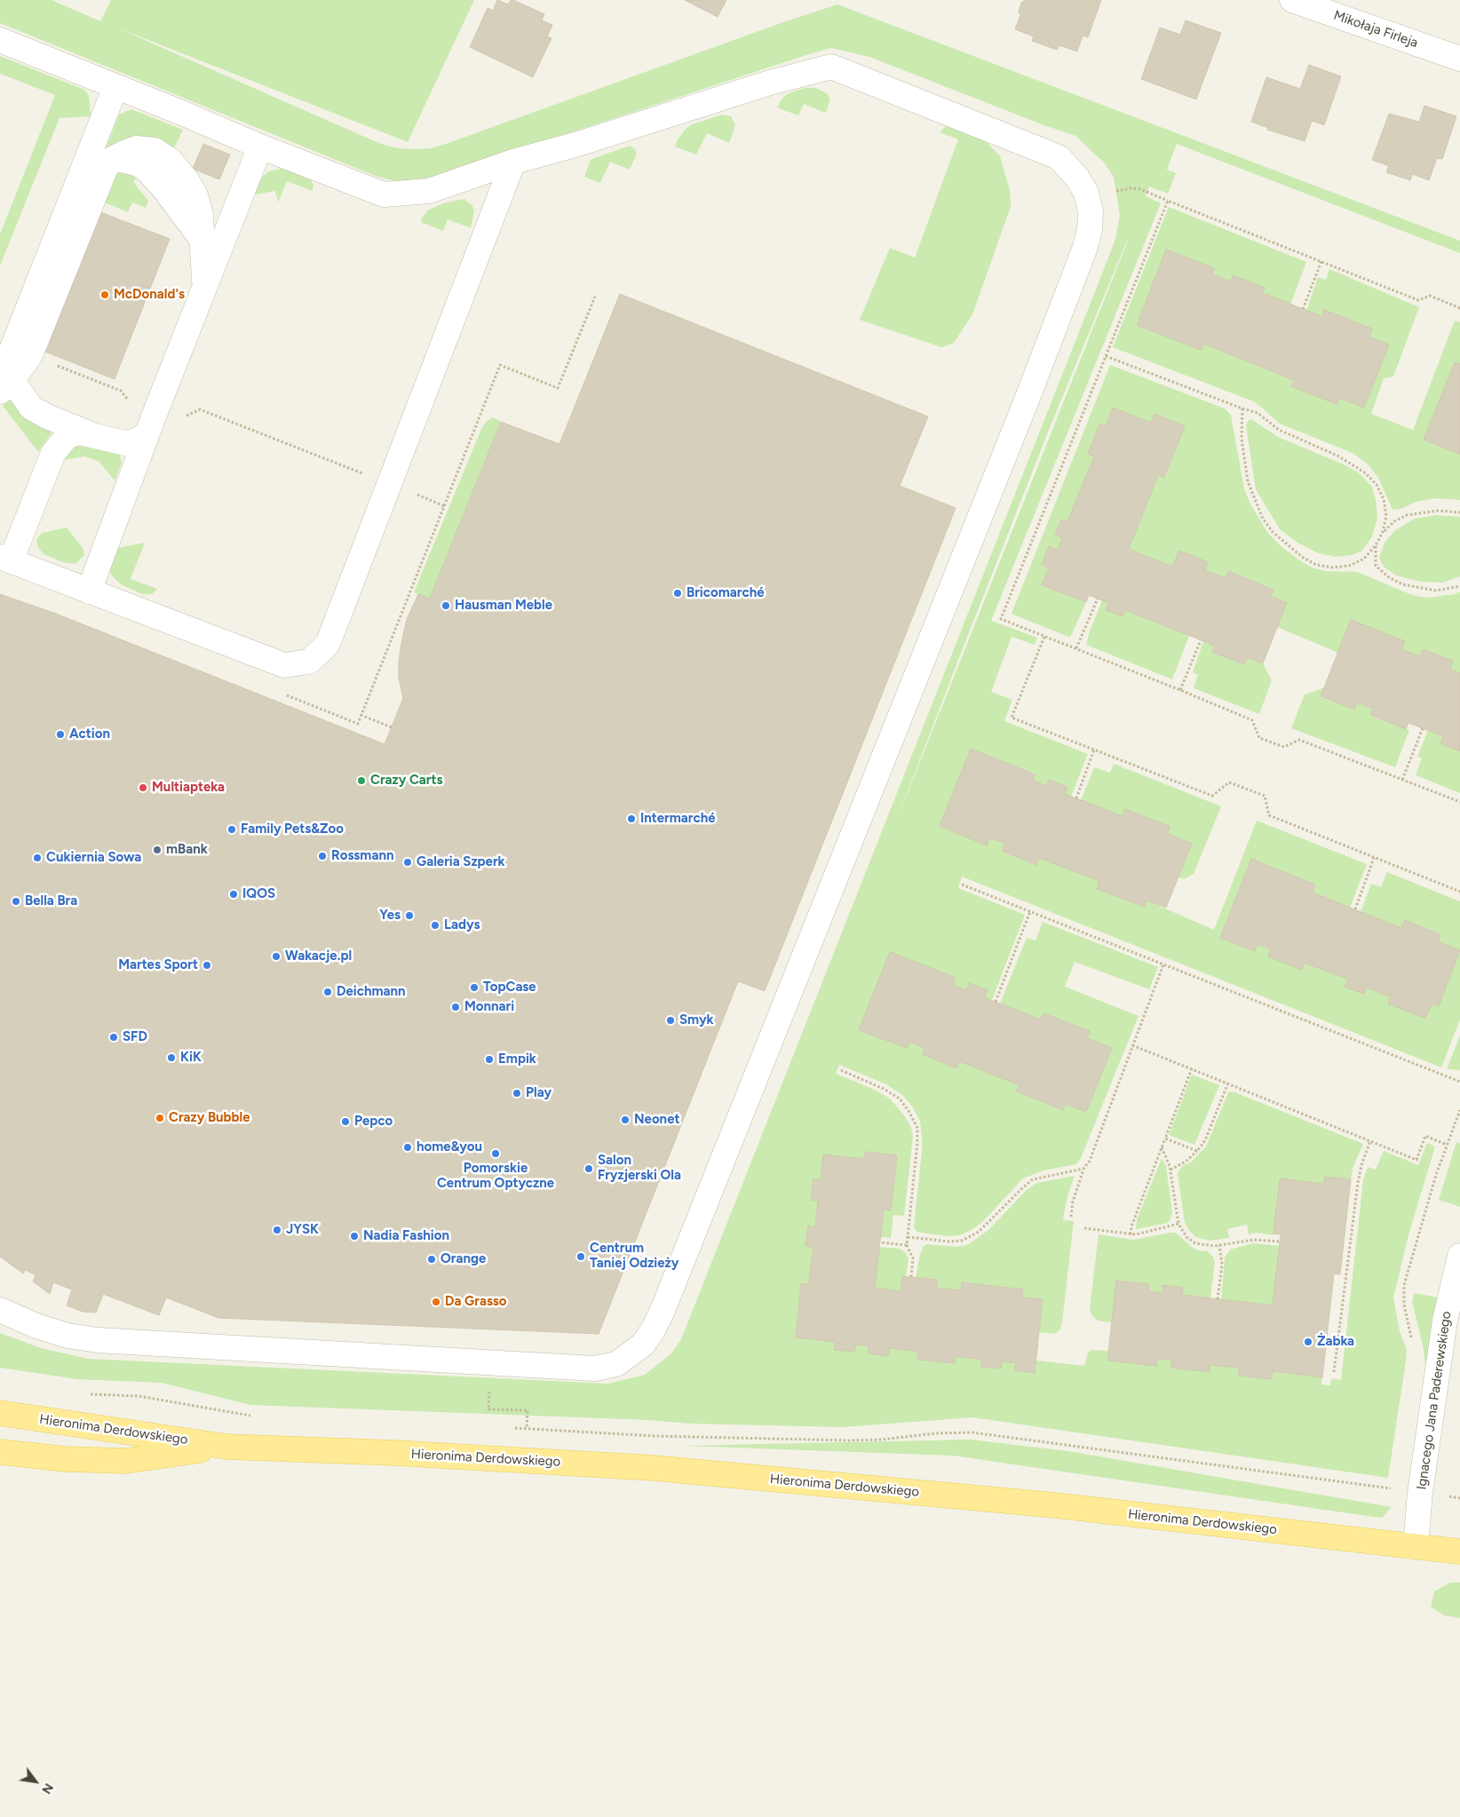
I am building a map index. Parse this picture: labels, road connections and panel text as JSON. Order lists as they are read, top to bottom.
{
  "streets": {
    "main road": ["Hieronima Derdowskiego"],
    "street": ["Mikołaja Firleja", "Ignacego Jana Paderewskiego"]
  },
  "crossings": [
    ["Ignacego Jana Paderewskiego", "Hieronima Derdowskiego"]
  ],
  "places": [
    "McDonald's",
    "Bricomarché",
    "Hausman Meble",
    "Action",
    "Crazy Carts",
    "Multiapteka",
    "Intermarché",
    "Family Pets&Zoo",
    "mBank",
    "Rossmann",
    "Cukiernia Sowa",
    "Galeria Szperk",
    "IQOS",
    "Bella Bra",
    "Yes",
    "Ladys",
    "Wakacje.pl",
    "Martes Sport",
    "TopCase",
    "Deichmann",
    "Monnari",
    "Smyk",
    "SFD",
    "KiK",
    "Empik",
    "Play",
    "Crazy Bubble",
    "Neonet",
    "Pepco",
    "home&you",
    "Pomorskie Centrum Optyczne",
    "Salon Fryzjerski Ola",
    "JYSK",
    "Nadia Fashion",
    "Centrum Taniej Odzieży",
    "Orange",
    "Da Grasso",
    "Żabka"
  ],
  "north": "bottom right"
}
